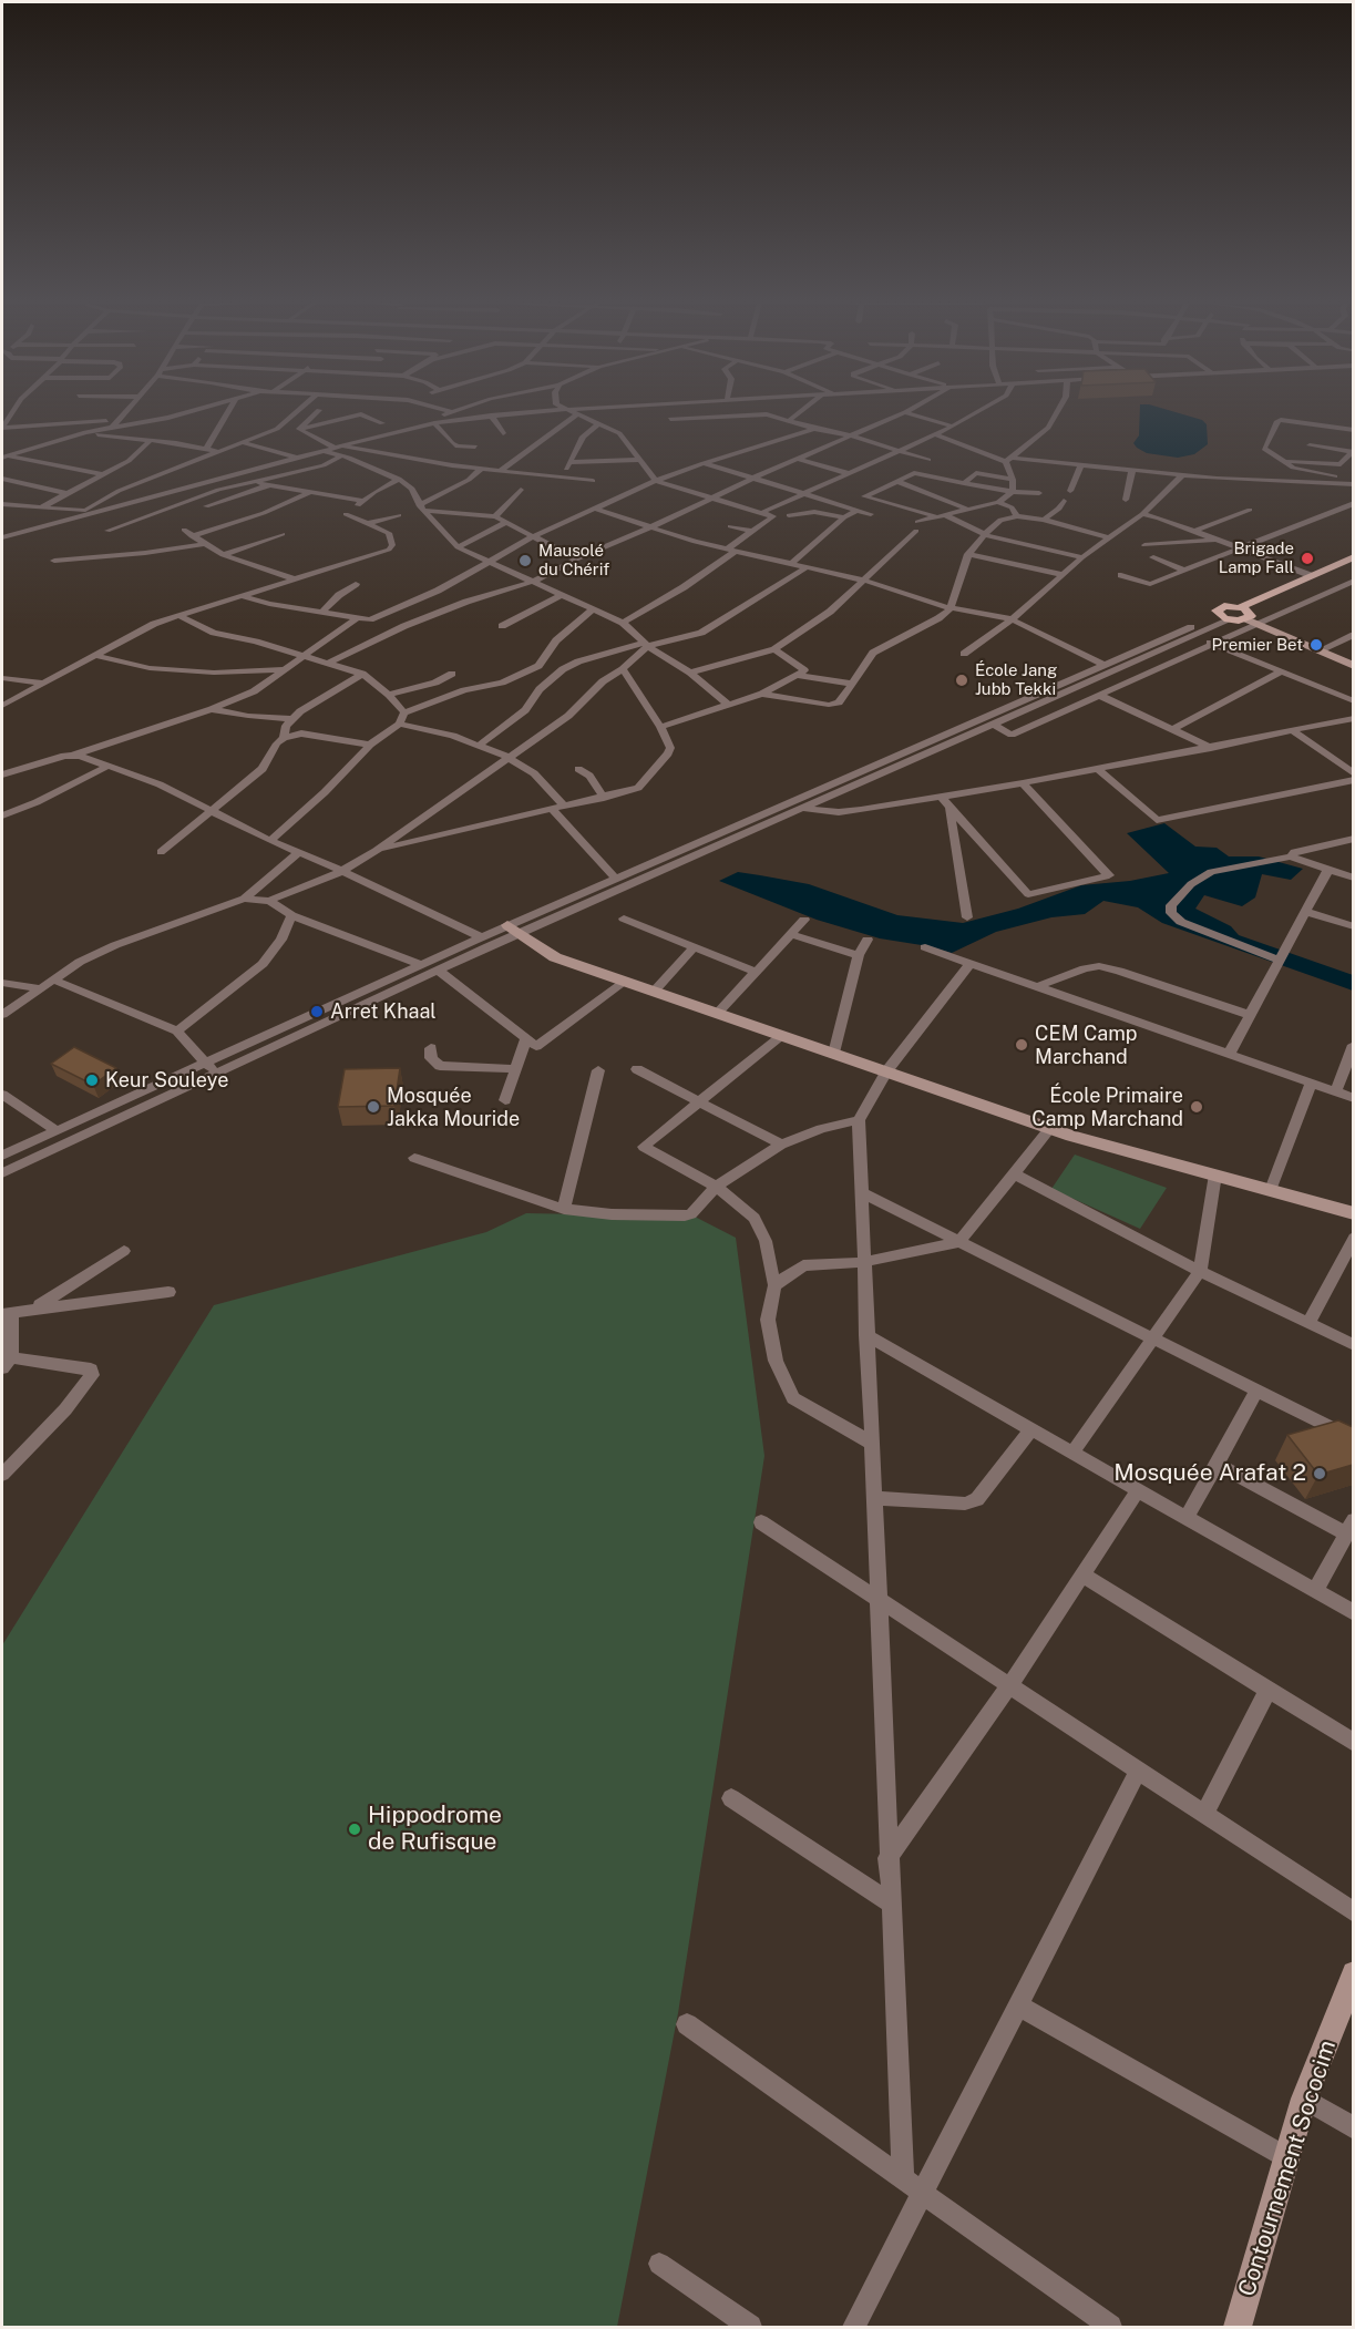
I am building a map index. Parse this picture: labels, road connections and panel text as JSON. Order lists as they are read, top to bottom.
{
  "streets": {
    "street": ["Contournement Sococim"]
  },
  "places": [
    "Brigade Lamp Fall",
    "Mausolé du Chérif",
    "Premier Bet",
    "École Jang Jubb Tekki",
    "Arret Khaal",
    "CEM Camp Marchand",
    "Keur Souleye",
    "Mosquée Jakka Mouride",
    "École Primaire Camp Marchand",
    "Mosquée Arafat 2",
    "Hippodrome de Rufisque"
  ]
}
